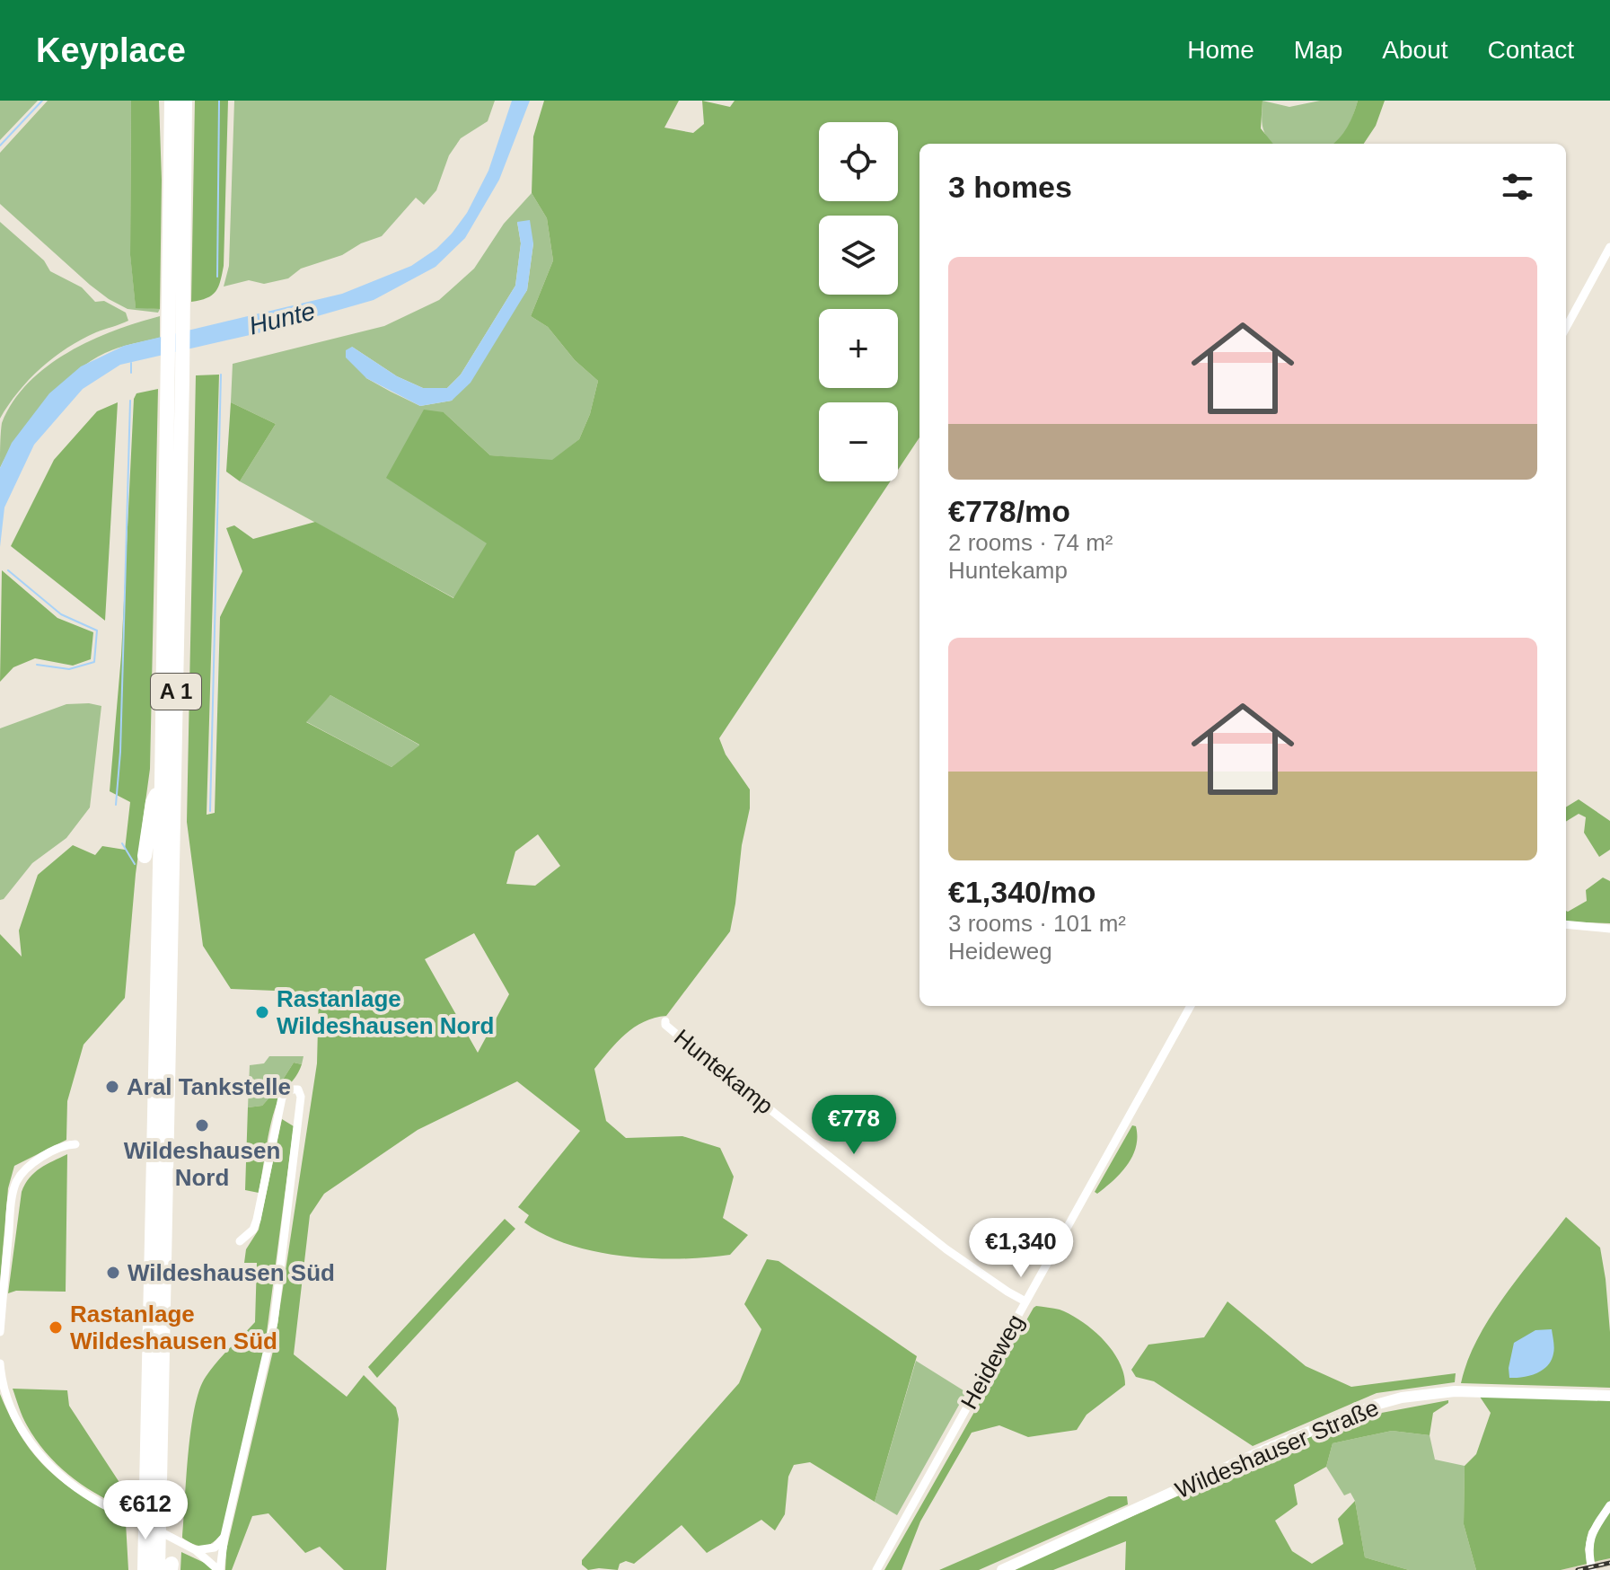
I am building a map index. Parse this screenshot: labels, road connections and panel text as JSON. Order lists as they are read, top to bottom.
{
  "streets": {
    "highway": ["A 1"],
    "main road": ["Wildeshauser Straße"],
    "street": ["Huntekamp", "Heideweg"]
  },
  "crossings": [
    ["Huntekamp", "Heideweg"]
  ],
  "water": ["Hunte"],
  "places": [
    "Rastanlage Wildeshausen Nord",
    "Aral Tankstelle",
    "Wildeshausen Nord",
    "Wildeshausen Süd",
    "Rastanlage Wildeshausen Süd"
  ],
  "page": {
    "header": "Keyplace",
    "nav": [
      "Home",
      "Map",
      "About",
      "Contact"
    ],
    "map_buttons": ["+", "−"],
    "heading": "3 homes",
    "list": [
      {
        "name": "€778/mo",
        "note": "2 rooms · 74 m² · Huntekamp"
      },
      {
        "name": "€1,340/mo",
        "note": "3 rooms · 101 m² · Heideweg"
      }
    ],
    "price": ["€778", "€1,340", "€612"]
  }
}
